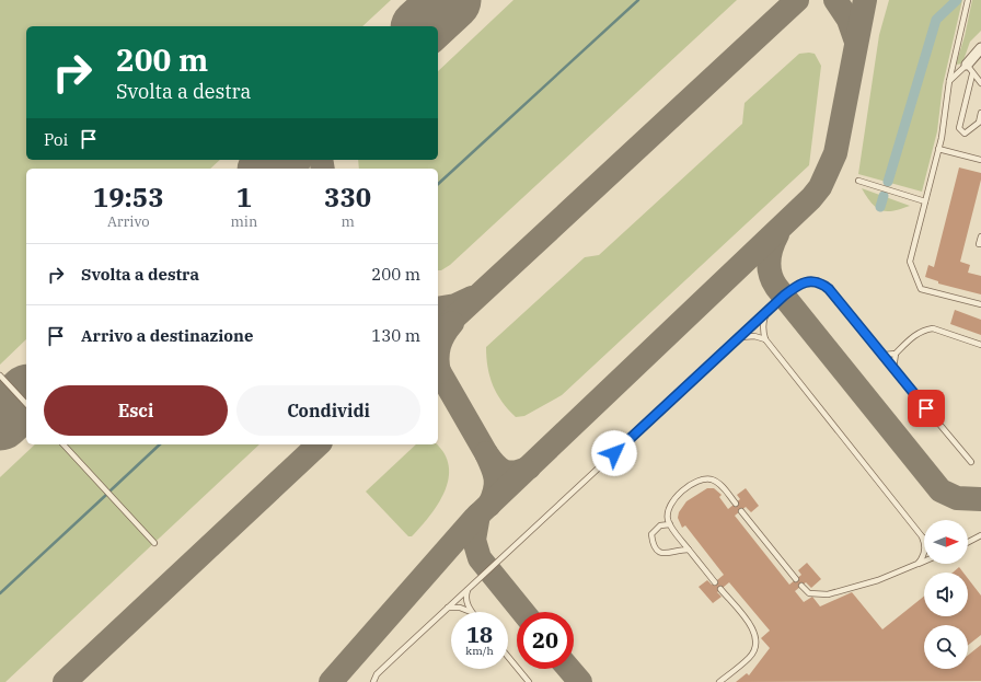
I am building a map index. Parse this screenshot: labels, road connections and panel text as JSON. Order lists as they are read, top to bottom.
{
  "north": "right",
  "page": {
    "turn": ["200 m", "Svolta a destra"],
    "then": "Poi",
    "eta": [
      "19:53",
      "Arrivo",
      "1",
      "min",
      "330",
      "m"
    ],
    "list": [
      {
        "name": "Svolta a destra",
        "value": "200 m"
      },
      {
        "name": "Arrivo a destinazione",
        "value": "130 m"
      }
    ],
    "buttons": ["Esci", "Condividi"],
    "speed": "18 km/h",
    "limit": "20"
  }
}
